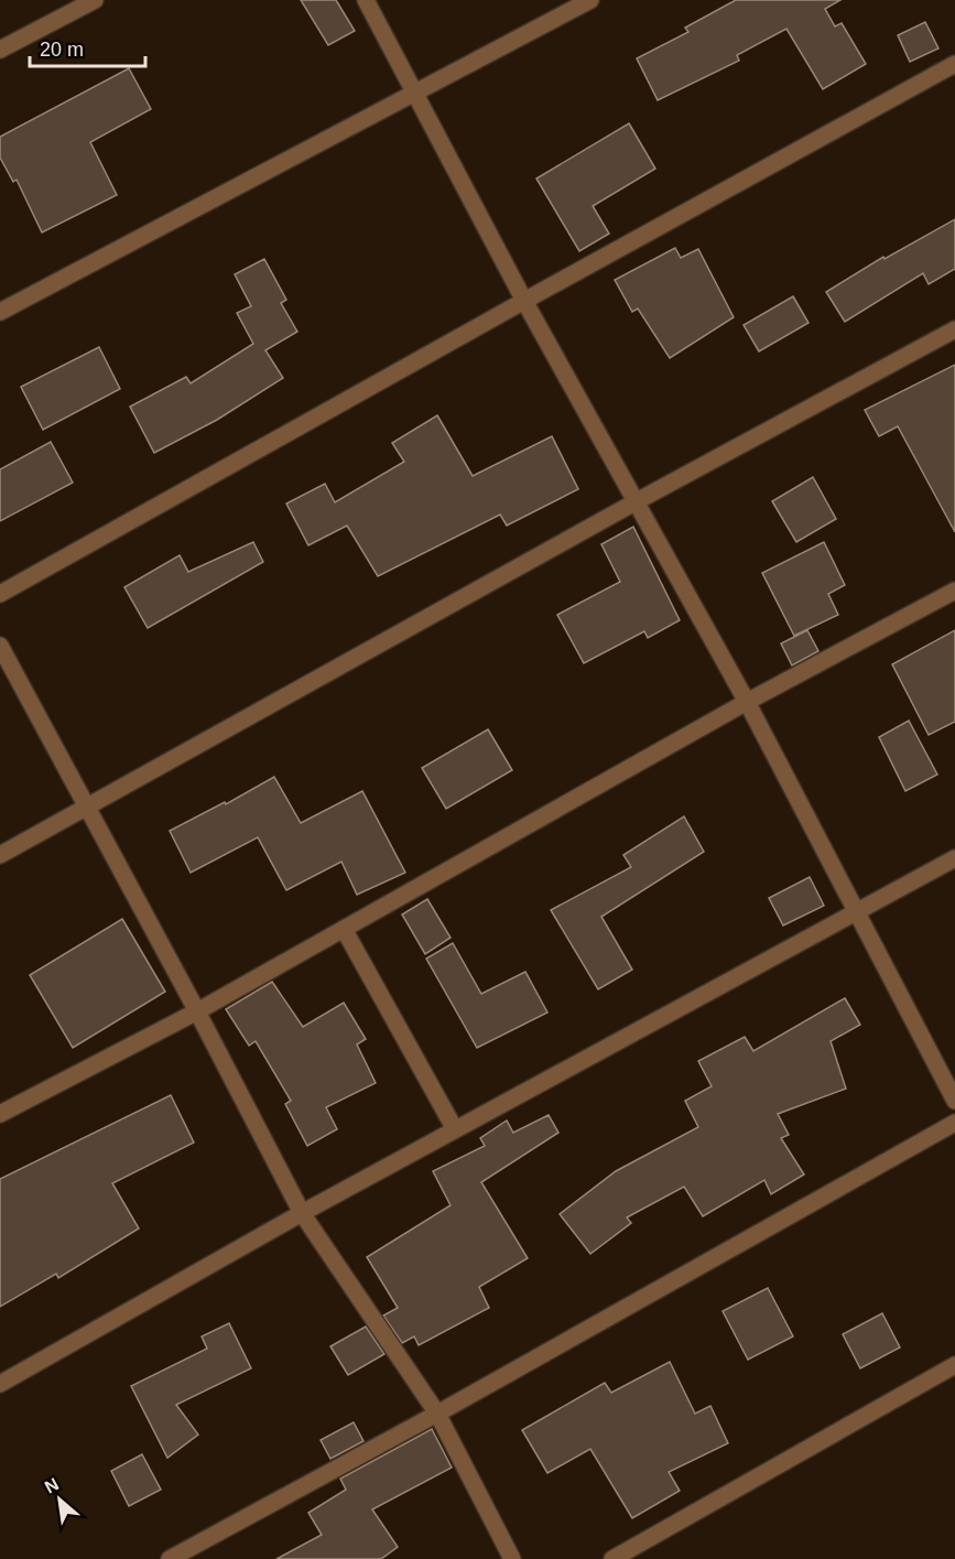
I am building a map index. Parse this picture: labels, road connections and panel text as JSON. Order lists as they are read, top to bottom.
{
  "scale_bar": "20 m",
  "north": "top left"
}
